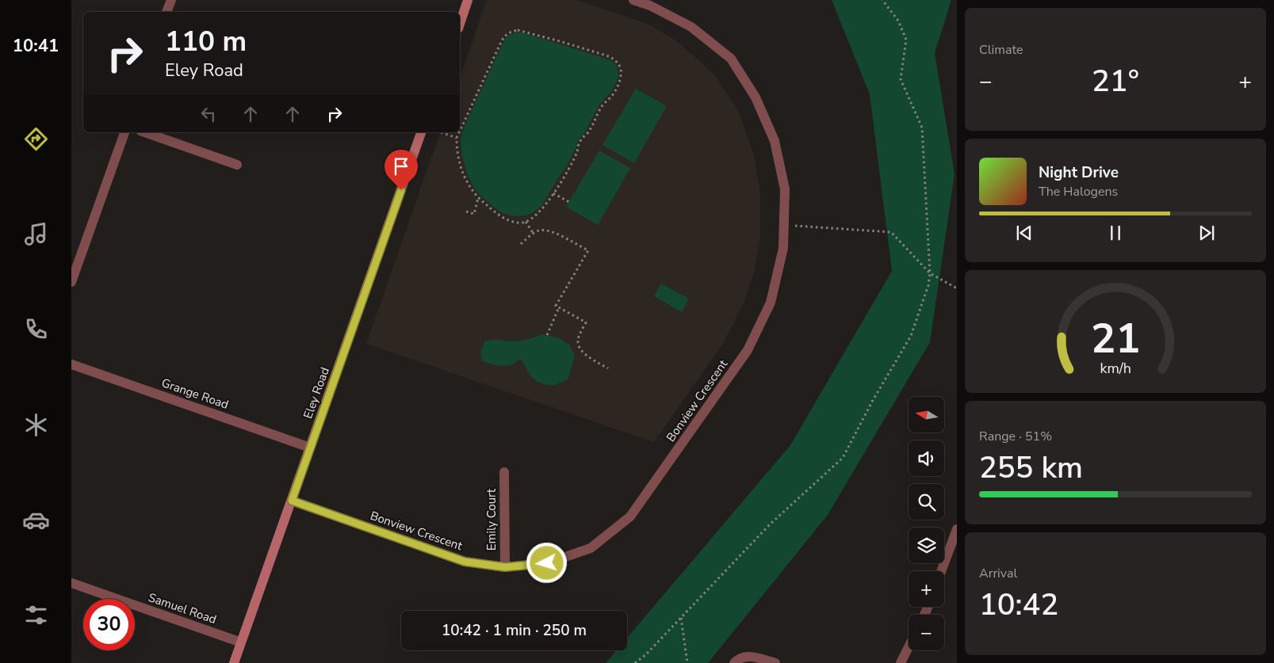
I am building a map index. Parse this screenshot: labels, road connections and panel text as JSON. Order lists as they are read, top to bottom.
{
  "streets": {
    "main road": ["Eley Road"],
    "street": [
      "Grange Road",
      "Bonview Crescent",
      "Emily Court",
      "Samuel Road"
    ]
  },
  "crossings": [
    ["Eley Road", "Grange Road"],
    ["Eley Road", "Bonview Crescent"],
    ["Eley Road", "Samuel Road"],
    ["Bonview Crescent", "Emily Court"]
  ],
  "north": "left",
  "page": {
    "tabs": "10:41",
    "tile": [
      "Climate",
      ["Range · 51%", "255 km"],
      ["Arrival", "10:42"]
    ],
    "turn": ["110 m", "Eley Road"],
    "heat": ["−", "21°", "+"],
    "song": ["Night Drive", "The Halogens"],
    "map_buttons": ["+", "−"],
    "limit": "30",
    "trip": "10:42 · 1 min · 250 m",
    "gauge": ["21", "km/h"]
  }
}
